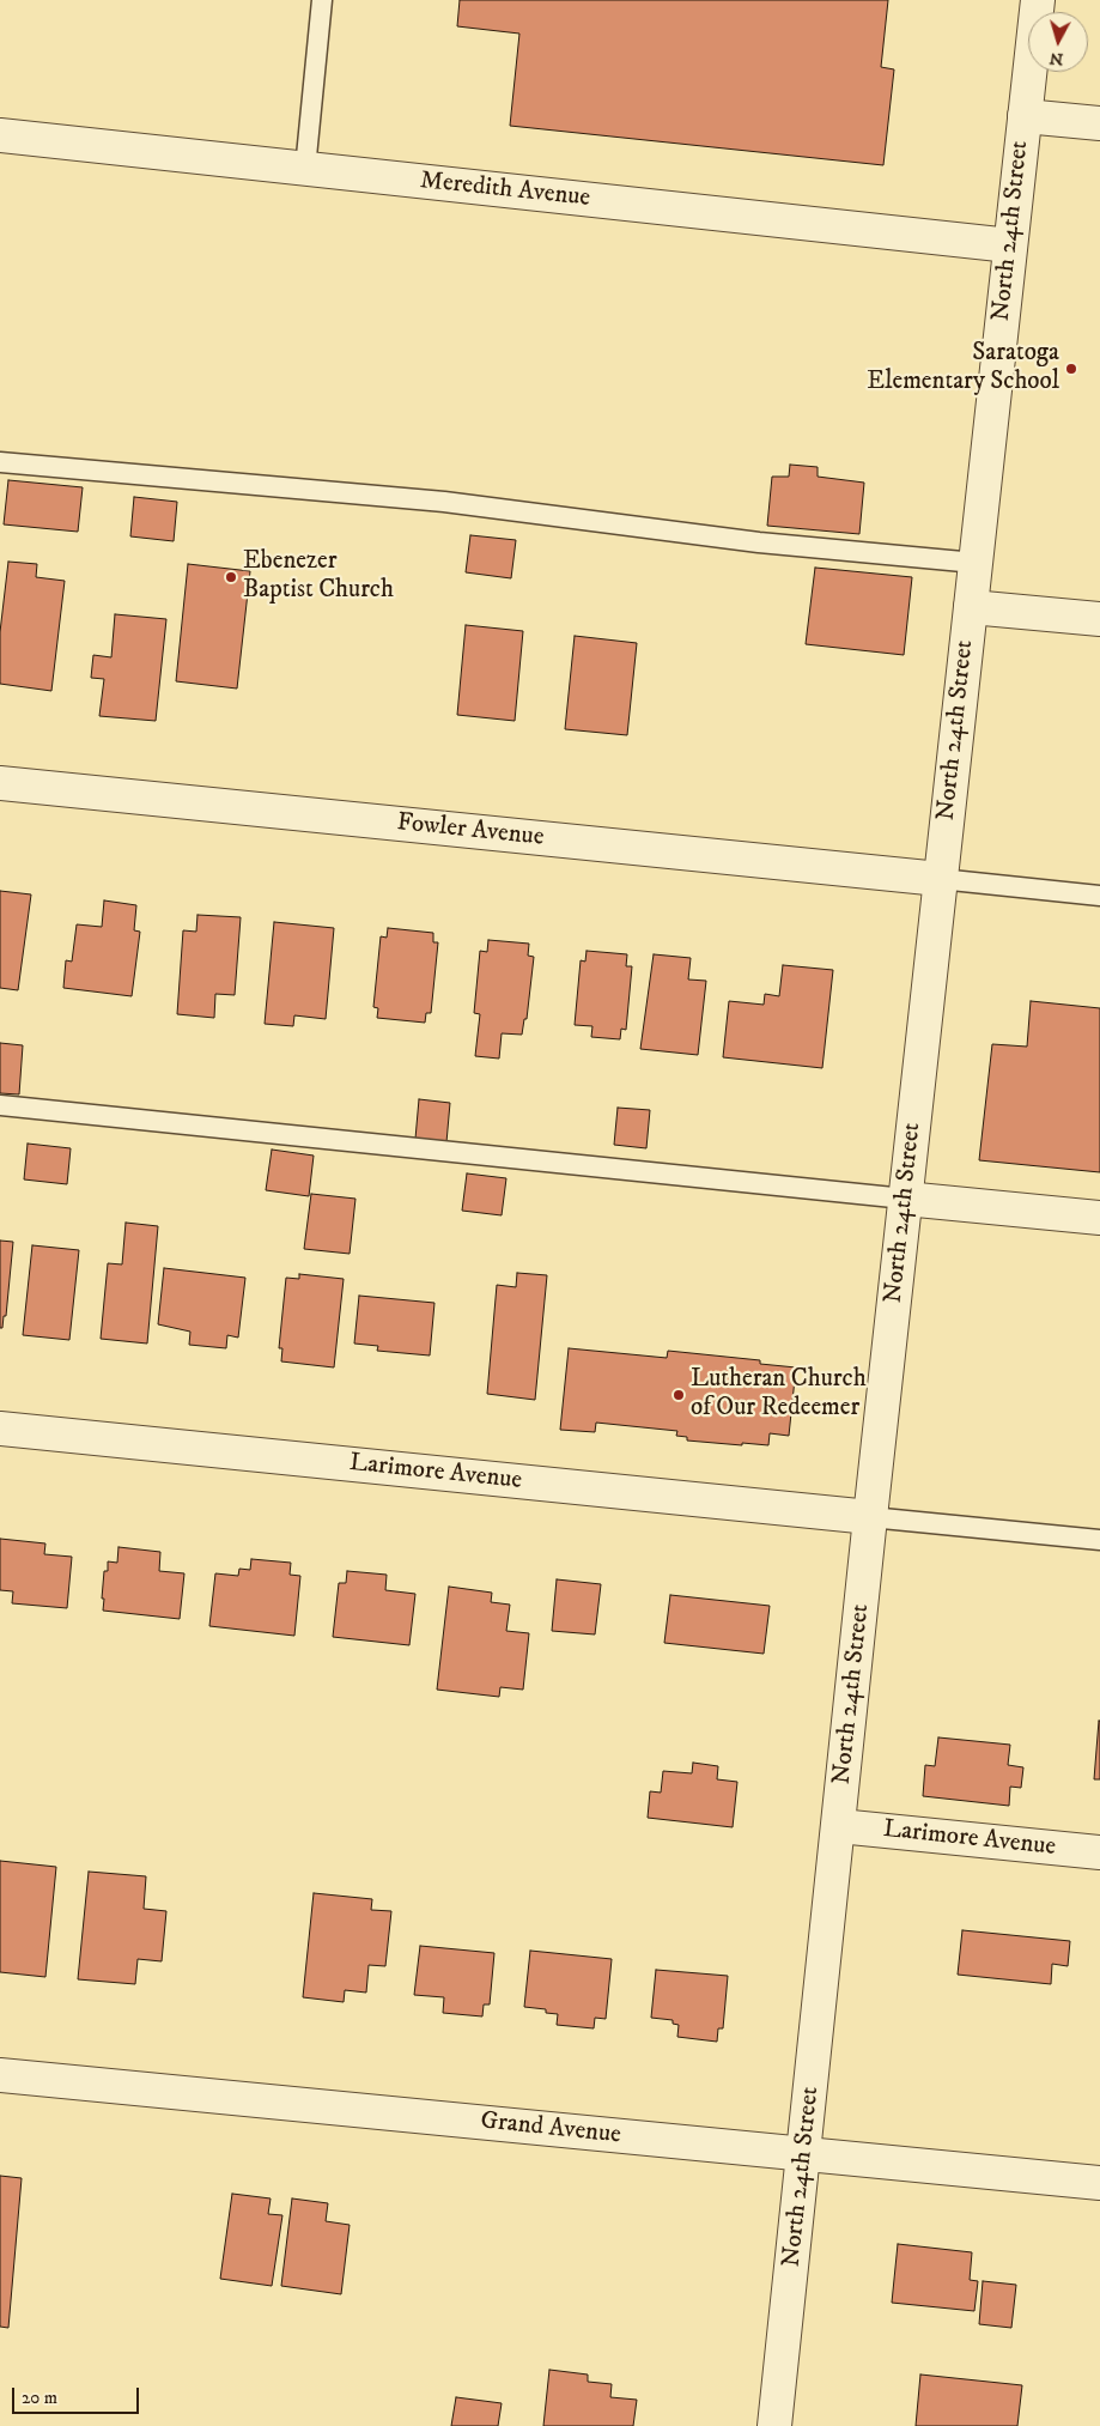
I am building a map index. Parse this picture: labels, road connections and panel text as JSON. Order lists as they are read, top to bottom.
{
  "streets": {
    "street": [
      "Meredith Avenue",
      "North 24th Street",
      "Fowler Avenue",
      "Larimore Avenue",
      "Grand Avenue"
    ]
  },
  "crossings": [
    ["Meredith Avenue", "North 24th Street"],
    ["North 24th Street", "Fowler Avenue"],
    ["North 24th Street", "Larimore Avenue"],
    ["North 24th Street", "Grand Avenue"]
  ],
  "places": ["Saratoga Elementary School", "Ebenezer Baptist Church", "Lutheran Church of Our Redeemer"],
  "scale_bar": "20 m",
  "north": "bottom"
}
